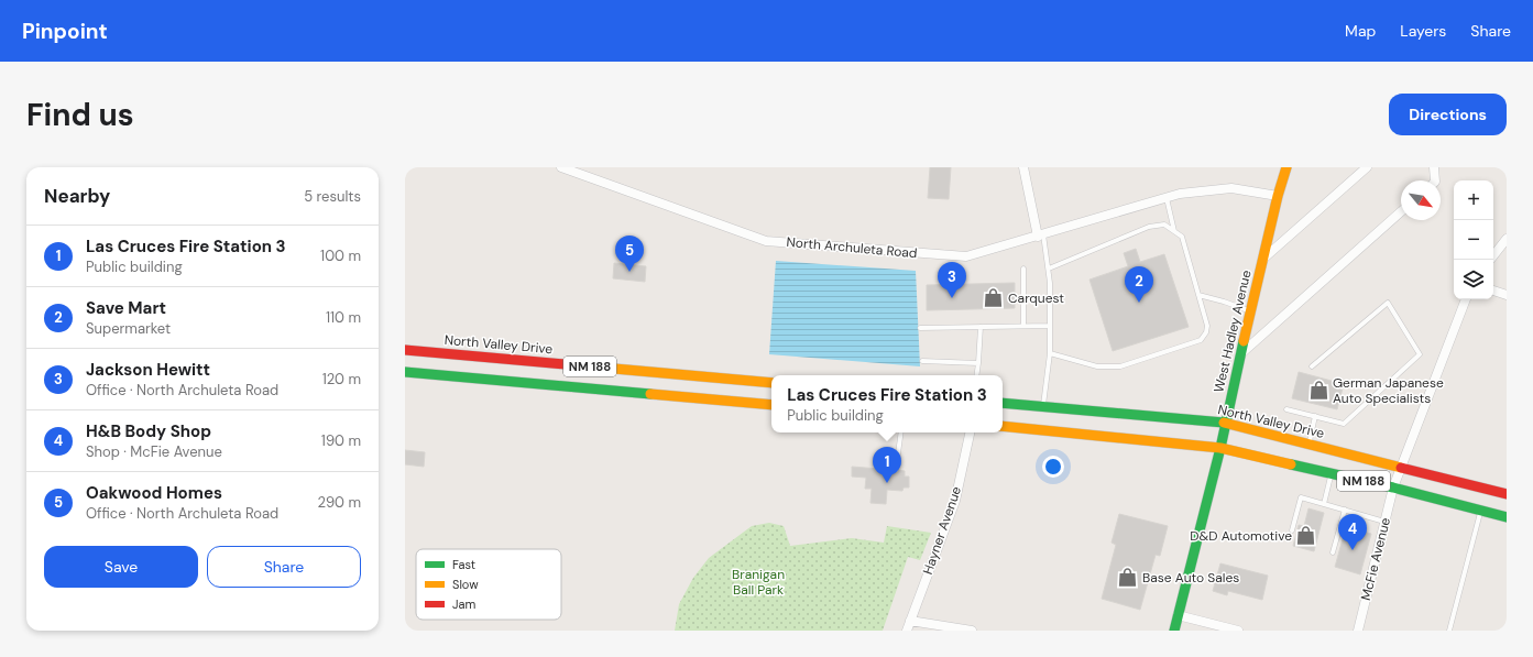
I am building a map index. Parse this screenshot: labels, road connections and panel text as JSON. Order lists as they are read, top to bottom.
{
  "streets": {
    "main road": ["West Hadley Avenue", "North Valley Drive", "NM 188"],
    "street": ["North Archuleta Road", "Hayner Avenue", "McFie Avenue"]
  },
  "crossings": [
    ["North Archuleta Road", "West Hadley Avenue"],
    ["West Hadley Avenue", "North Valley Drive"],
    ["West Hadley Avenue", "NM 188"],
    ["North Valley Drive", "McFie Avenue"],
    ["NM 188", "McFie Avenue"]
  ],
  "parks": ["Branigan Ball Park"],
  "places": {
    "shop": [
      "Carquest",
      "German Japanese Auto Specialists",
      "D&D Automotive",
      "Base Auto Sales"
    ]
  },
  "legend": ["Fast", "Slow", "Jam"],
  "north": "bottom right",
  "page": {
    "header": "Pinpoint",
    "nav": ["Map", "Layers", "Share"],
    "buttons": [
      "Directions",
      ["Save", "Share"]
    ],
    "title": "Find us",
    "heading": ["Nearby", "5 results"],
    "map_buttons": ["+", "−"],
    "list": [
      {
        "mark": "1",
        "name": "Las Cruces Fire Station 3",
        "note": "Public building",
        "value": "100 m"
      },
      {
        "mark": "2",
        "name": "Save Mart",
        "note": "Supermarket",
        "value": "110 m"
      },
      {
        "mark": "3",
        "name": "Jackson Hewitt",
        "note": "Office · North Archuleta Road",
        "value": "120 m"
      },
      {
        "mark": "4",
        "name": "H&B Body Shop",
        "note": "Shop · McFie Avenue",
        "value": "190 m"
      },
      {
        "mark": "5",
        "name": "Oakwood Homes",
        "note": "Office · North Archuleta Road",
        "value": "290 m"
      }
    ],
    "pins": [
      "5",
      "3",
      "2",
      "1",
      "4"
    ],
    "popup": ["Las Cruces Fire Station 3", "Public building"]
  }
}
